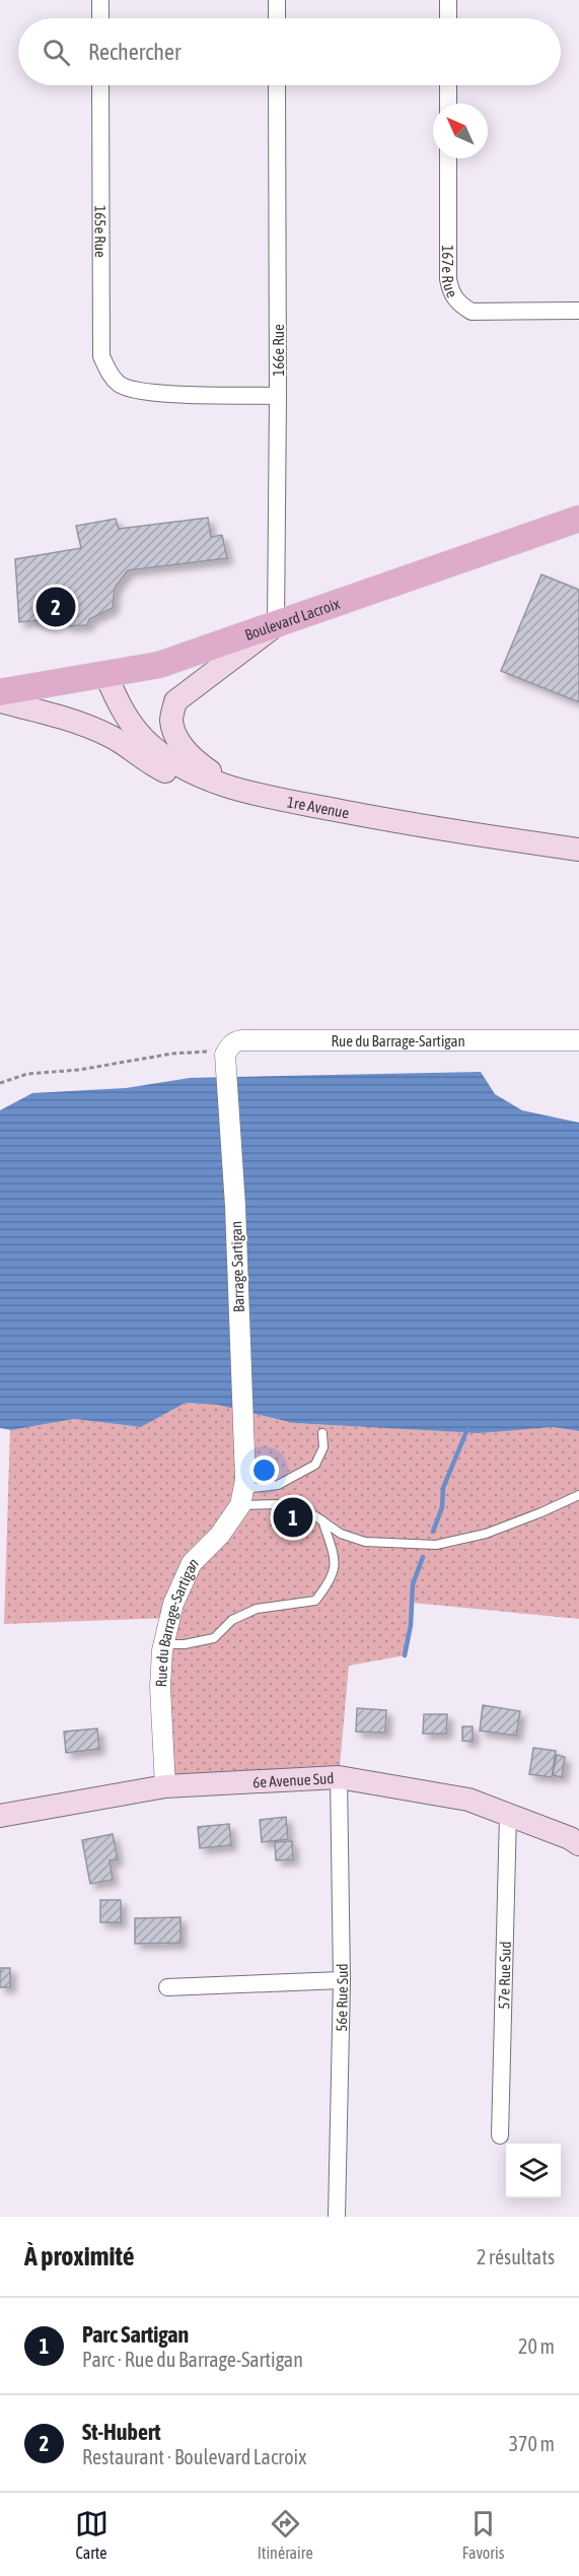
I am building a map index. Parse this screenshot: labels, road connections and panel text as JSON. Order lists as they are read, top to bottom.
{
  "streets": {
    "main road": ["Boulevard Lacroix", "1re Avenue", "6e Avenue Sud"],
    "street": [
      "165e Rue",
      "167e Rue",
      "166e Rue",
      "Rue du Barrage-Sartigan",
      "Barrage Sartigan",
      "57e Rue Sud",
      "56e Rue Sud"
    ]
  },
  "crossings": [
    ["165e Rue", "166e Rue"],
    ["166e Rue", "Boulevard Lacroix"],
    ["Boulevard Lacroix", "1re Avenue"],
    ["Rue du Barrage-Sartigan", "Barrage Sartigan"],
    ["Rue du Barrage-Sartigan", "6e Avenue Sud"],
    ["6e Avenue Sud", "57e Rue Sud"],
    ["6e Avenue Sud", "56e Rue Sud"]
  ],
  "north": "top left",
  "page": {
    "search": "Rechercher",
    "pins": ["2", "1"],
    "heading": ["À proximité", "2 résultats"],
    "list": [
      {
        "mark": "1",
        "name": "Parc Sartigan",
        "note": "Parc · Rue du Barrage-Sartigan",
        "value": "20 m"
      },
      {
        "mark": "2",
        "name": "St-Hubert",
        "note": "Restaurant · Boulevard Lacroix",
        "value": "370 m"
      }
    ],
    "nav": ["Carte", "Itinéraire", "Favoris"]
  }
}
